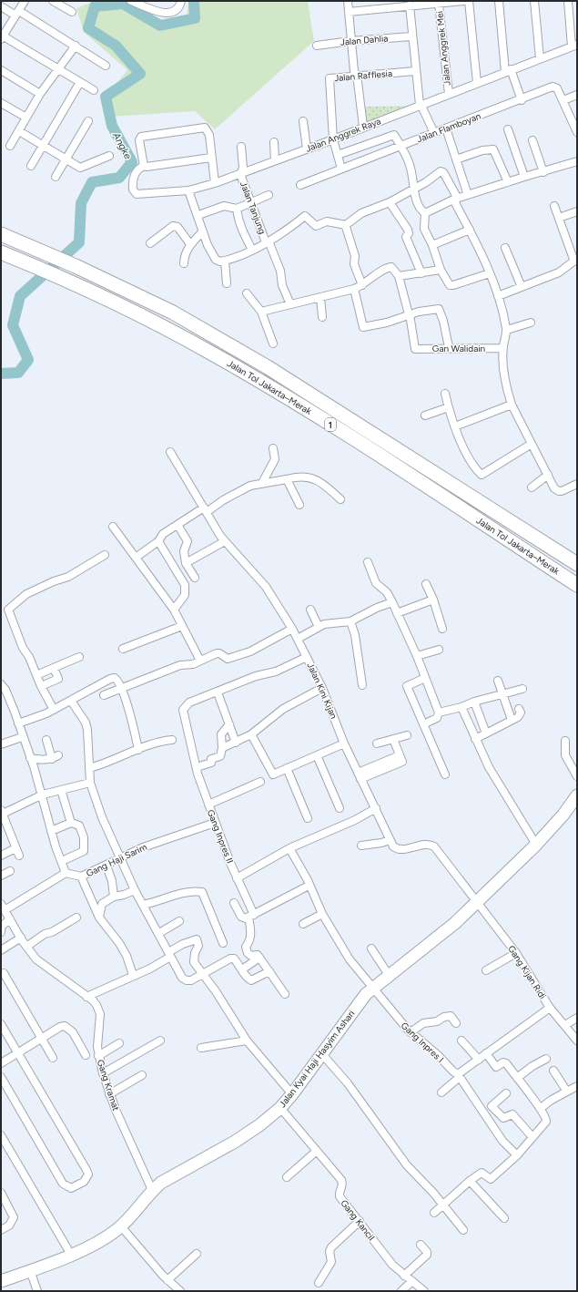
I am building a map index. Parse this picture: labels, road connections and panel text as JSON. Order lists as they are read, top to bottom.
{
  "streets": {
    "highway": ["Jalan Tol Jakarta–Merak", "1"],
    "main road": ["Jalan Kyai Haji Hasyim Ashari"],
    "street": [
      "Jalan Dahlia",
      "Jalan Anggrek Mei",
      "Jalan Rafflesia",
      "Jalan Flamboyan",
      "Jalan Anggrek Raya",
      "Jalan Tanjung",
      "Gan Walidain",
      "Jalan Kini Kijan",
      "Gang Inpres II",
      "Gang Haji Sarim",
      "Gang Kijan Ridi",
      "Gang Inpres I",
      "Gang Kramat",
      "Gang Kancil"
    ]
  },
  "crossings": [
    ["Jalan Anggrek Mei", "Jalan Anggrek Raya"],
    ["Jalan Rafflesia", "Jalan Anggrek Raya"],
    ["Jalan Anggrek Raya", "Jalan Tanjung"],
    ["Jalan Kini Kijan", "Gang Inpres II"],
    ["Gang Inpres II", "Gang Haji Sarim"],
    ["Gang Kijan Ridi", "Jalan Kyai Haji Hasyim Ashari"],
    ["Gang Inpres I", "Jalan Kyai Haji Hasyim Ashari"],
    ["Jalan Kyai Haji Hasyim Ashari", "Gang Kramat"],
    ["Jalan Kyai Haji Hasyim Ashari", "Gang Kancil"]
  ],
  "water": ["Angke"]
}
